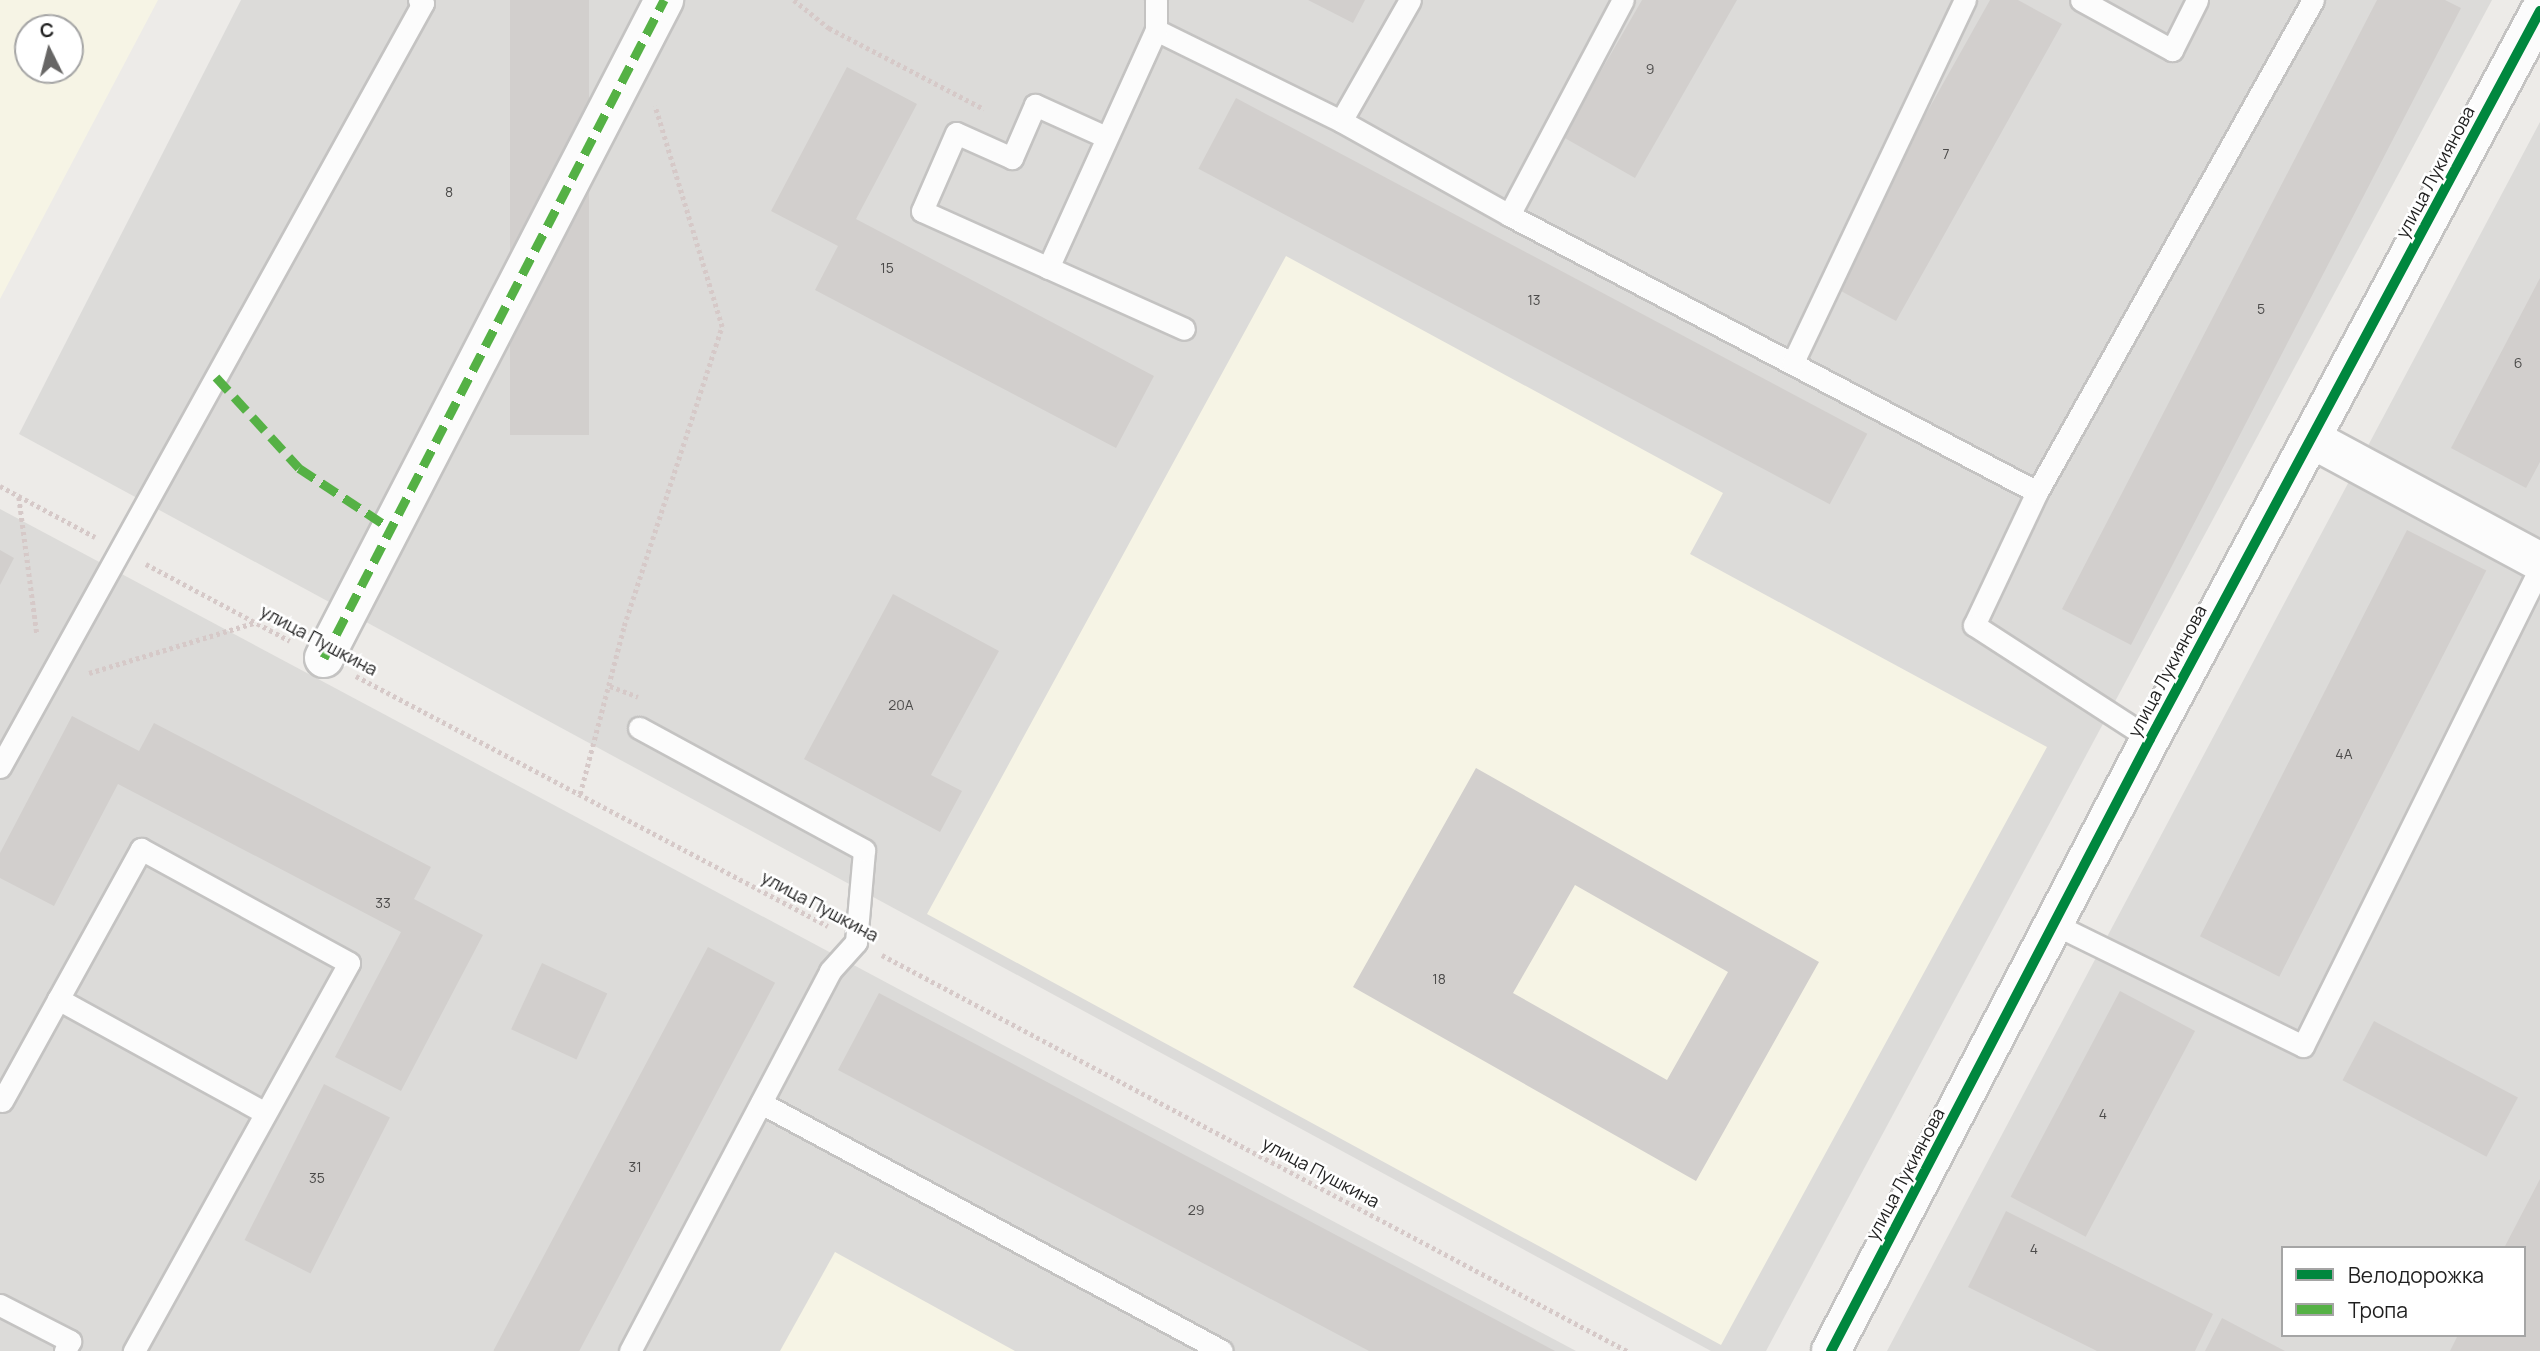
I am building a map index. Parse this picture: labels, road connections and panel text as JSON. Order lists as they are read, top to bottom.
{
  "streets": {
    "street": ["улица Лукиянова"],
    "path": ["улица Пушкина"]
  },
  "house_numbers": [
    "9",
    "7",
    "8",
    "15",
    "13",
    "5",
    "6",
    "20А",
    "4А",
    "33",
    "18",
    "4",
    "31",
    "35",
    "29",
    "4"
  ],
  "legend": ["Велодорожка", "Тропа"],
  "north": "top"
}
